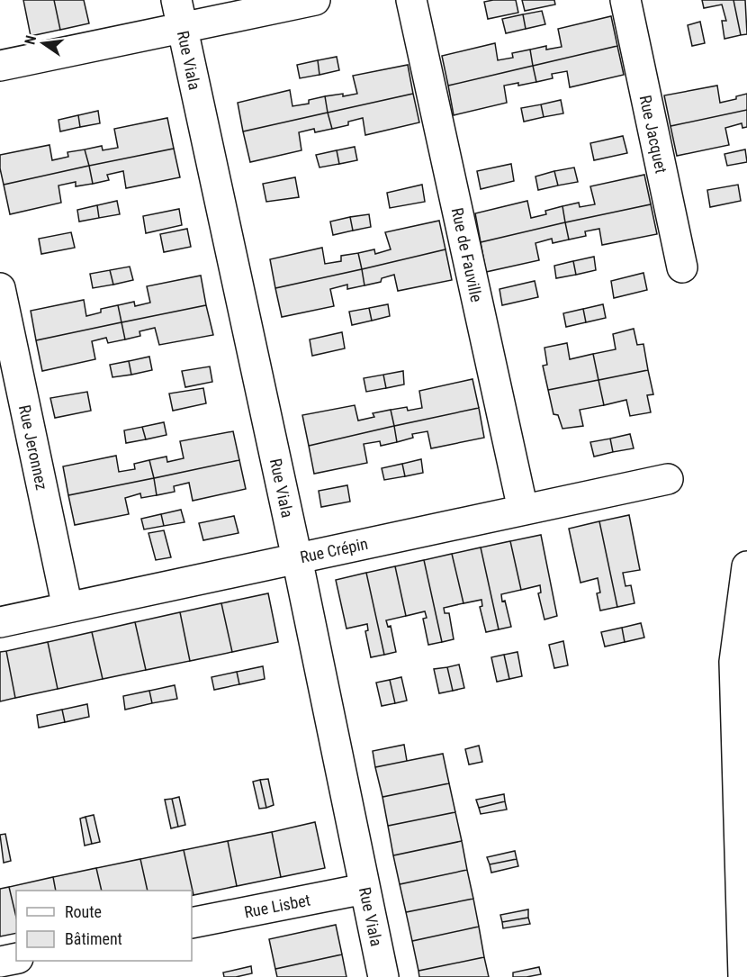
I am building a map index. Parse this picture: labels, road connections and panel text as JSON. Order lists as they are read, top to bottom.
{
  "streets": {
    "street": [
      "Rue Viala",
      "Rue Jacquet",
      "Rue de Fauville",
      "Rue Jeronnez",
      "Rue Crépin",
      "Rue Lisbet"
    ]
  },
  "crossings": [
    ["Rue Viala", "Rue Crépin"],
    ["Rue Viala", "Rue Lisbet"],
    ["Rue de Fauville", "Rue Crépin"],
    ["Rue Jeronnez", "Rue Crépin"]
  ],
  "legend": ["Route", "Bâtiment"],
  "north": "left"
}
